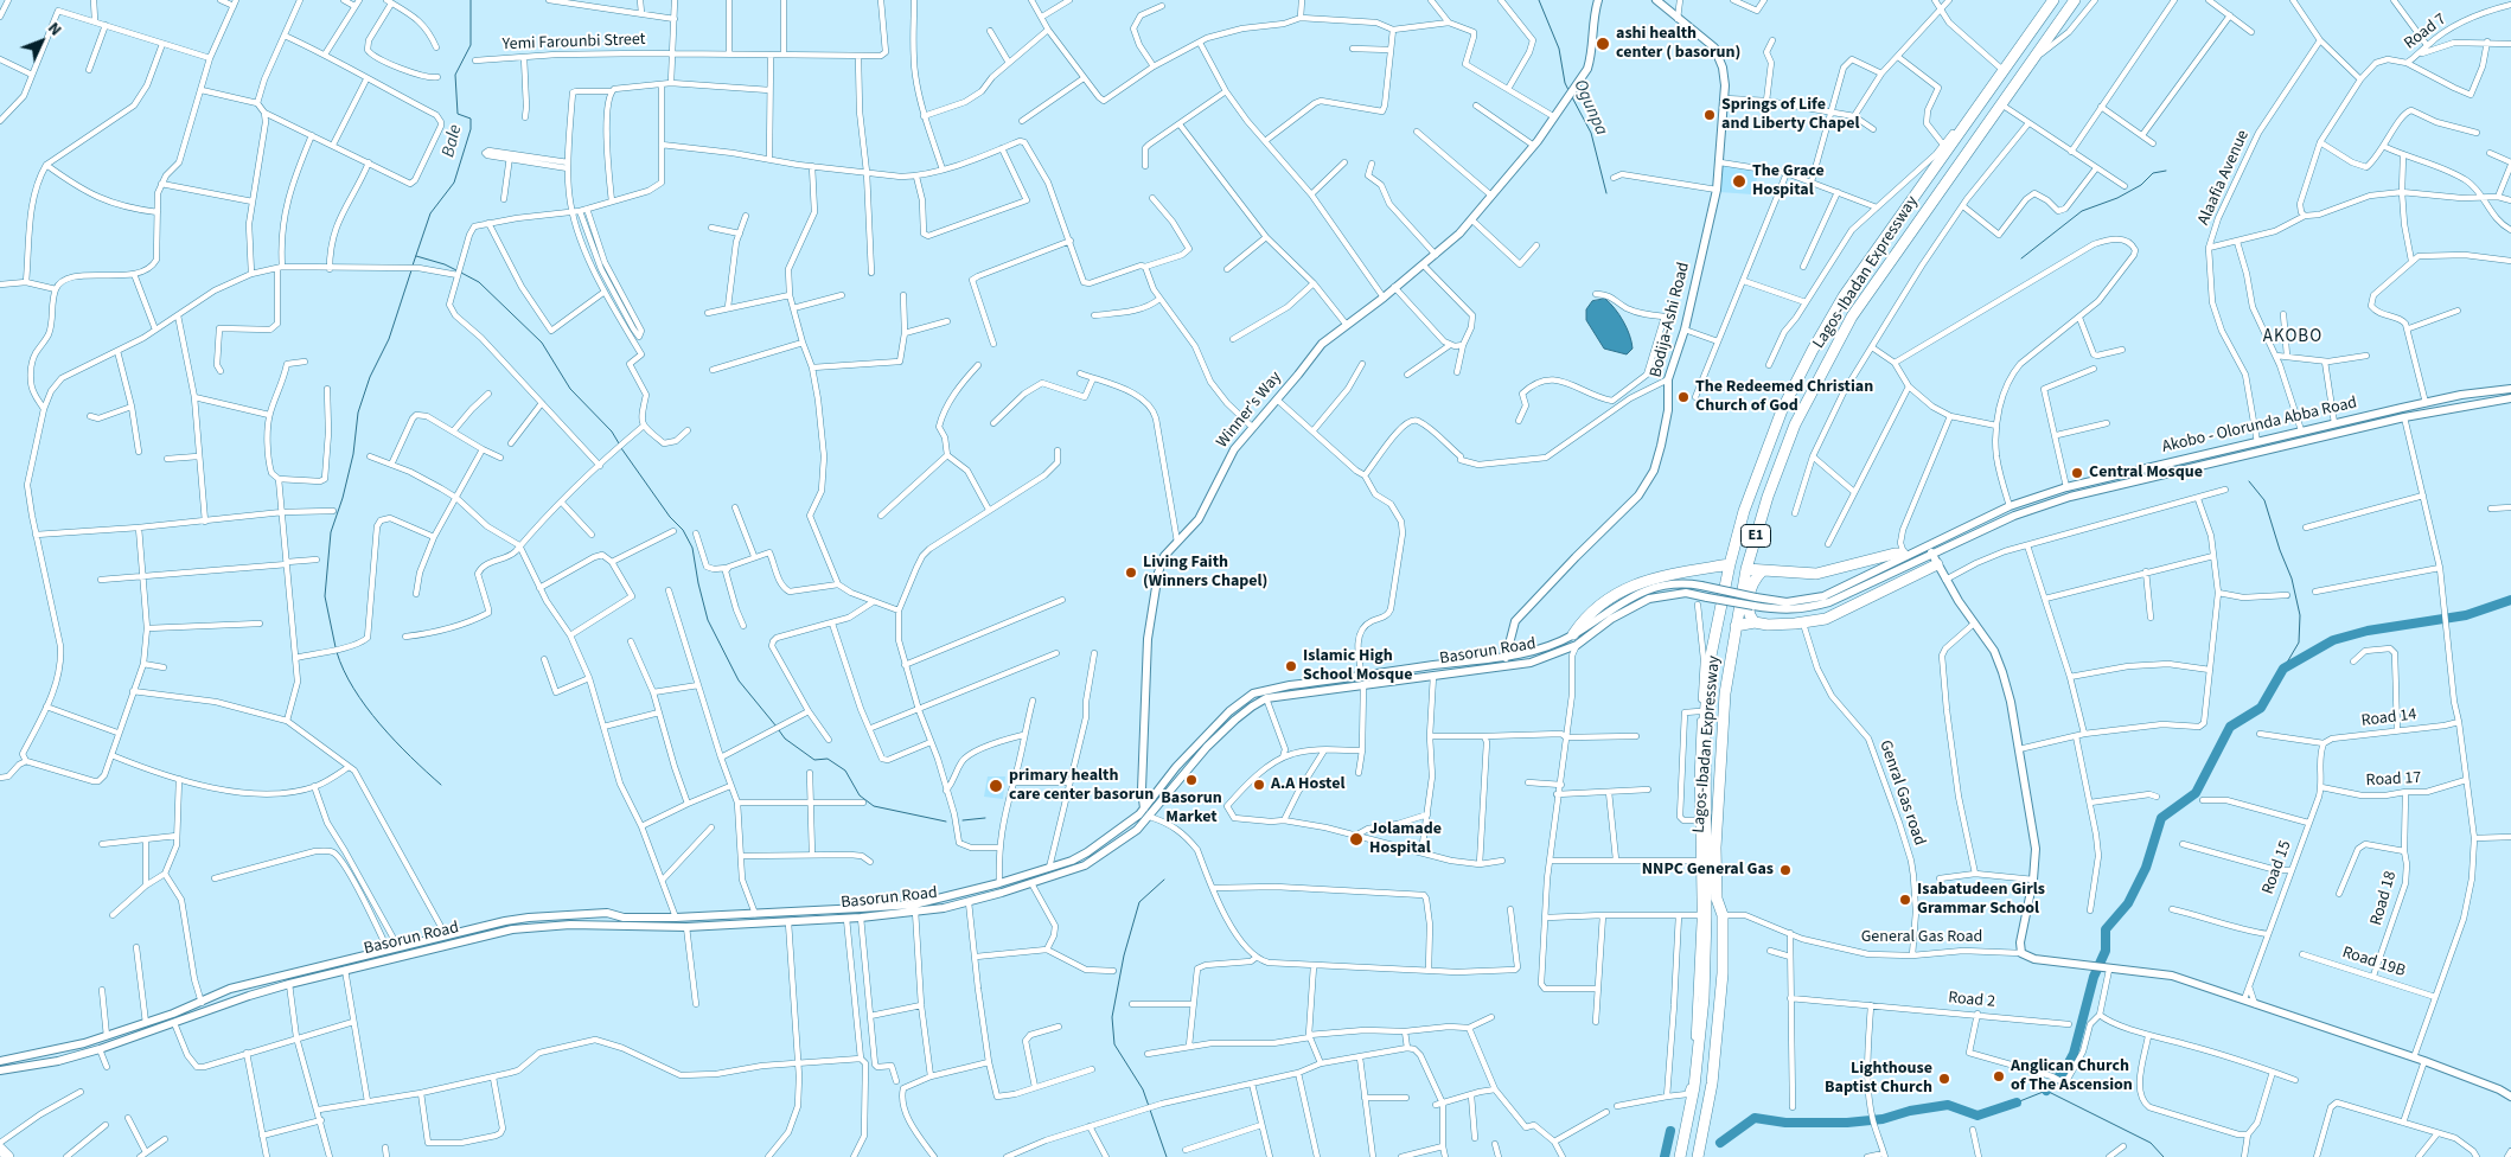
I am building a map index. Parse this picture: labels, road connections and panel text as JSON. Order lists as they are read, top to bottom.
{
  "streets": {
    "highway": ["Lagos-Ibadan Expressway", "E1"],
    "main road": [
      "Bodija-Ashi Road",
      "Winner's Way",
      "Akobo - Olorunda Abba Road",
      "Basorun Road"
    ],
    "street": [
      "Road 7",
      "Yemi Farounbi Street",
      "Alaafia Avenue",
      "Road 14",
      "Road 17",
      "Genral Gas road",
      "Road 15",
      "Road 18",
      "General Gas Road",
      "Road 19B",
      "Road 2"
    ]
  },
  "crossings": [
    ["Alaafia Avenue", "Akobo - Olorunda Abba Road"],
    ["Lagos-Ibadan Expressway", "General Gas Road"],
    ["Bodija-Ashi Road", "Basorun Road"],
    ["Winner's Way", "Basorun Road"],
    ["Akobo - Olorunda Abba Road", "Basorun Road"],
    ["Road 14", "Road 15"],
    ["Road 17", "Road 15"],
    ["Road 17", "Road 18"],
    ["Genral Gas road", "General Gas Road"],
    ["Road 18", "Road 19B"]
  ],
  "districts": ["AKOBO"],
  "water": ["Ogunpa", "Bale"],
  "places": [
    "ashi health center ( basorun)",
    "Springs of Life and Liberty Chapel",
    "The Grace Hospital",
    "The Redeemed Christian Church of God",
    "Central Mosque",
    "Living Faith (Winners Chapel)",
    "Islamic High School Mosque",
    "Basorun Market",
    "A.A Hostel",
    "primary health care center basorun",
    "Jolamade Hospital",
    "NNPC General Gas",
    "Isabatudeen Girls Grammar School",
    "Anglican Church of The Ascension",
    "Lighthouse Baptist Church"
  ],
  "north": "top right"
}
